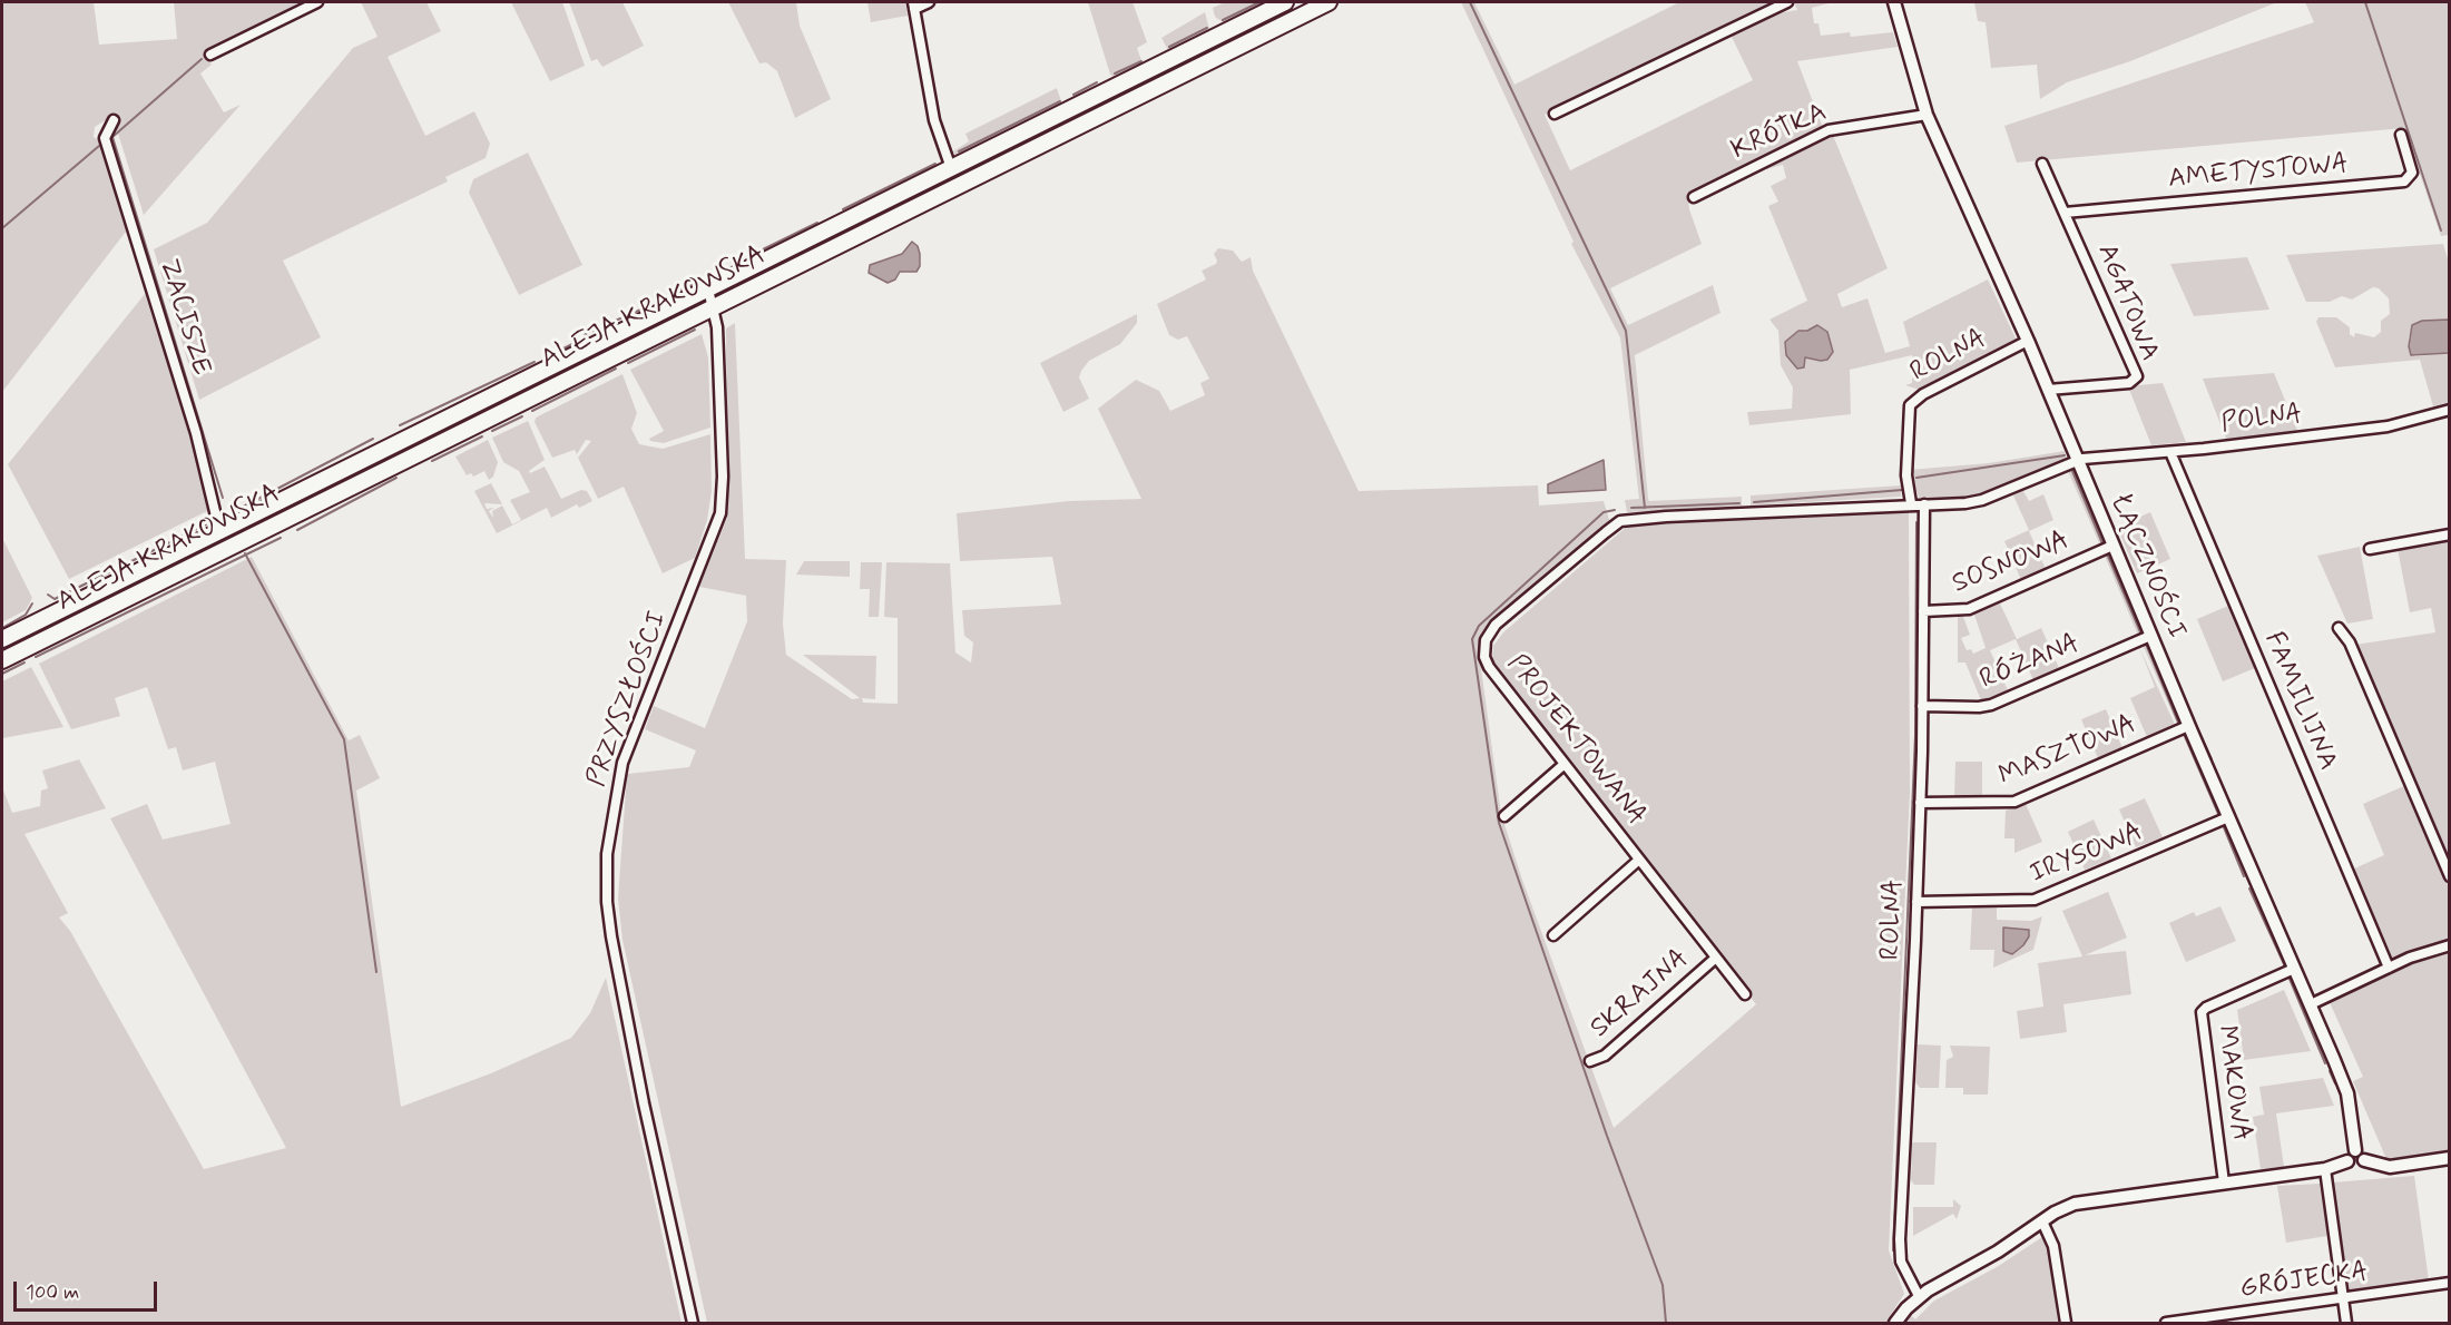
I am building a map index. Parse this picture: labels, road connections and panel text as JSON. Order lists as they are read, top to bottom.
{
  "streets": {
    "main road": ["ALEJA KRAKOWSKA"],
    "street": [
      "KRÓTKA",
      "AMETYSTOWA",
      "AGATOWA",
      "ZACISZE",
      "ROLNA",
      "POLNA",
      "SOSNOWA",
      "ŁĄCZNOŚCI",
      "RÓŻANA",
      "PRZYSZŁOŚCI",
      "FAMILIJNA",
      "PROJEKTOWANA",
      "MASZTOWA",
      "IRYSOWA",
      "SKRAJNA",
      "MAKOWA",
      "GRÓJECKA"
    ]
  },
  "crossings": [
    ["KRÓTKA", "ŁĄCZNOŚCI"],
    ["AMETYSTOWA", "AGATOWA"],
    ["AGATOWA", "ŁĄCZNOŚCI"],
    ["ALEJA KRAKOWSKA", "ZACISZE"],
    ["ALEJA KRAKOWSKA", "PRZYSZŁOŚCI"],
    ["ROLNA", "POLNA"],
    ["ROLNA", "SOSNOWA"],
    ["ROLNA", "ŁĄCZNOŚCI"],
    ["ROLNA", "RÓŻANA"],
    ["ROLNA", "PROJEKTOWANA"],
    ["ROLNA", "MASZTOWA"],
    ["ROLNA", "IRYSOWA"],
    ["POLNA", "ŁĄCZNOŚCI"],
    ["POLNA", "FAMILIJNA"],
    ["POLNA", "PROJEKTOWANA"],
    ["SOSNOWA", "ŁĄCZNOŚCI"],
    ["ŁĄCZNOŚCI", "RÓŻANA"],
    ["ŁĄCZNOŚCI", "MASZTOWA"],
    ["ŁĄCZNOŚCI", "IRYSOWA"],
    ["ŁĄCZNOŚCI", "MAKOWA"],
    ["PROJEKTOWANA", "SKRAJNA"]
  ],
  "scale_bar": "100 m"
}
